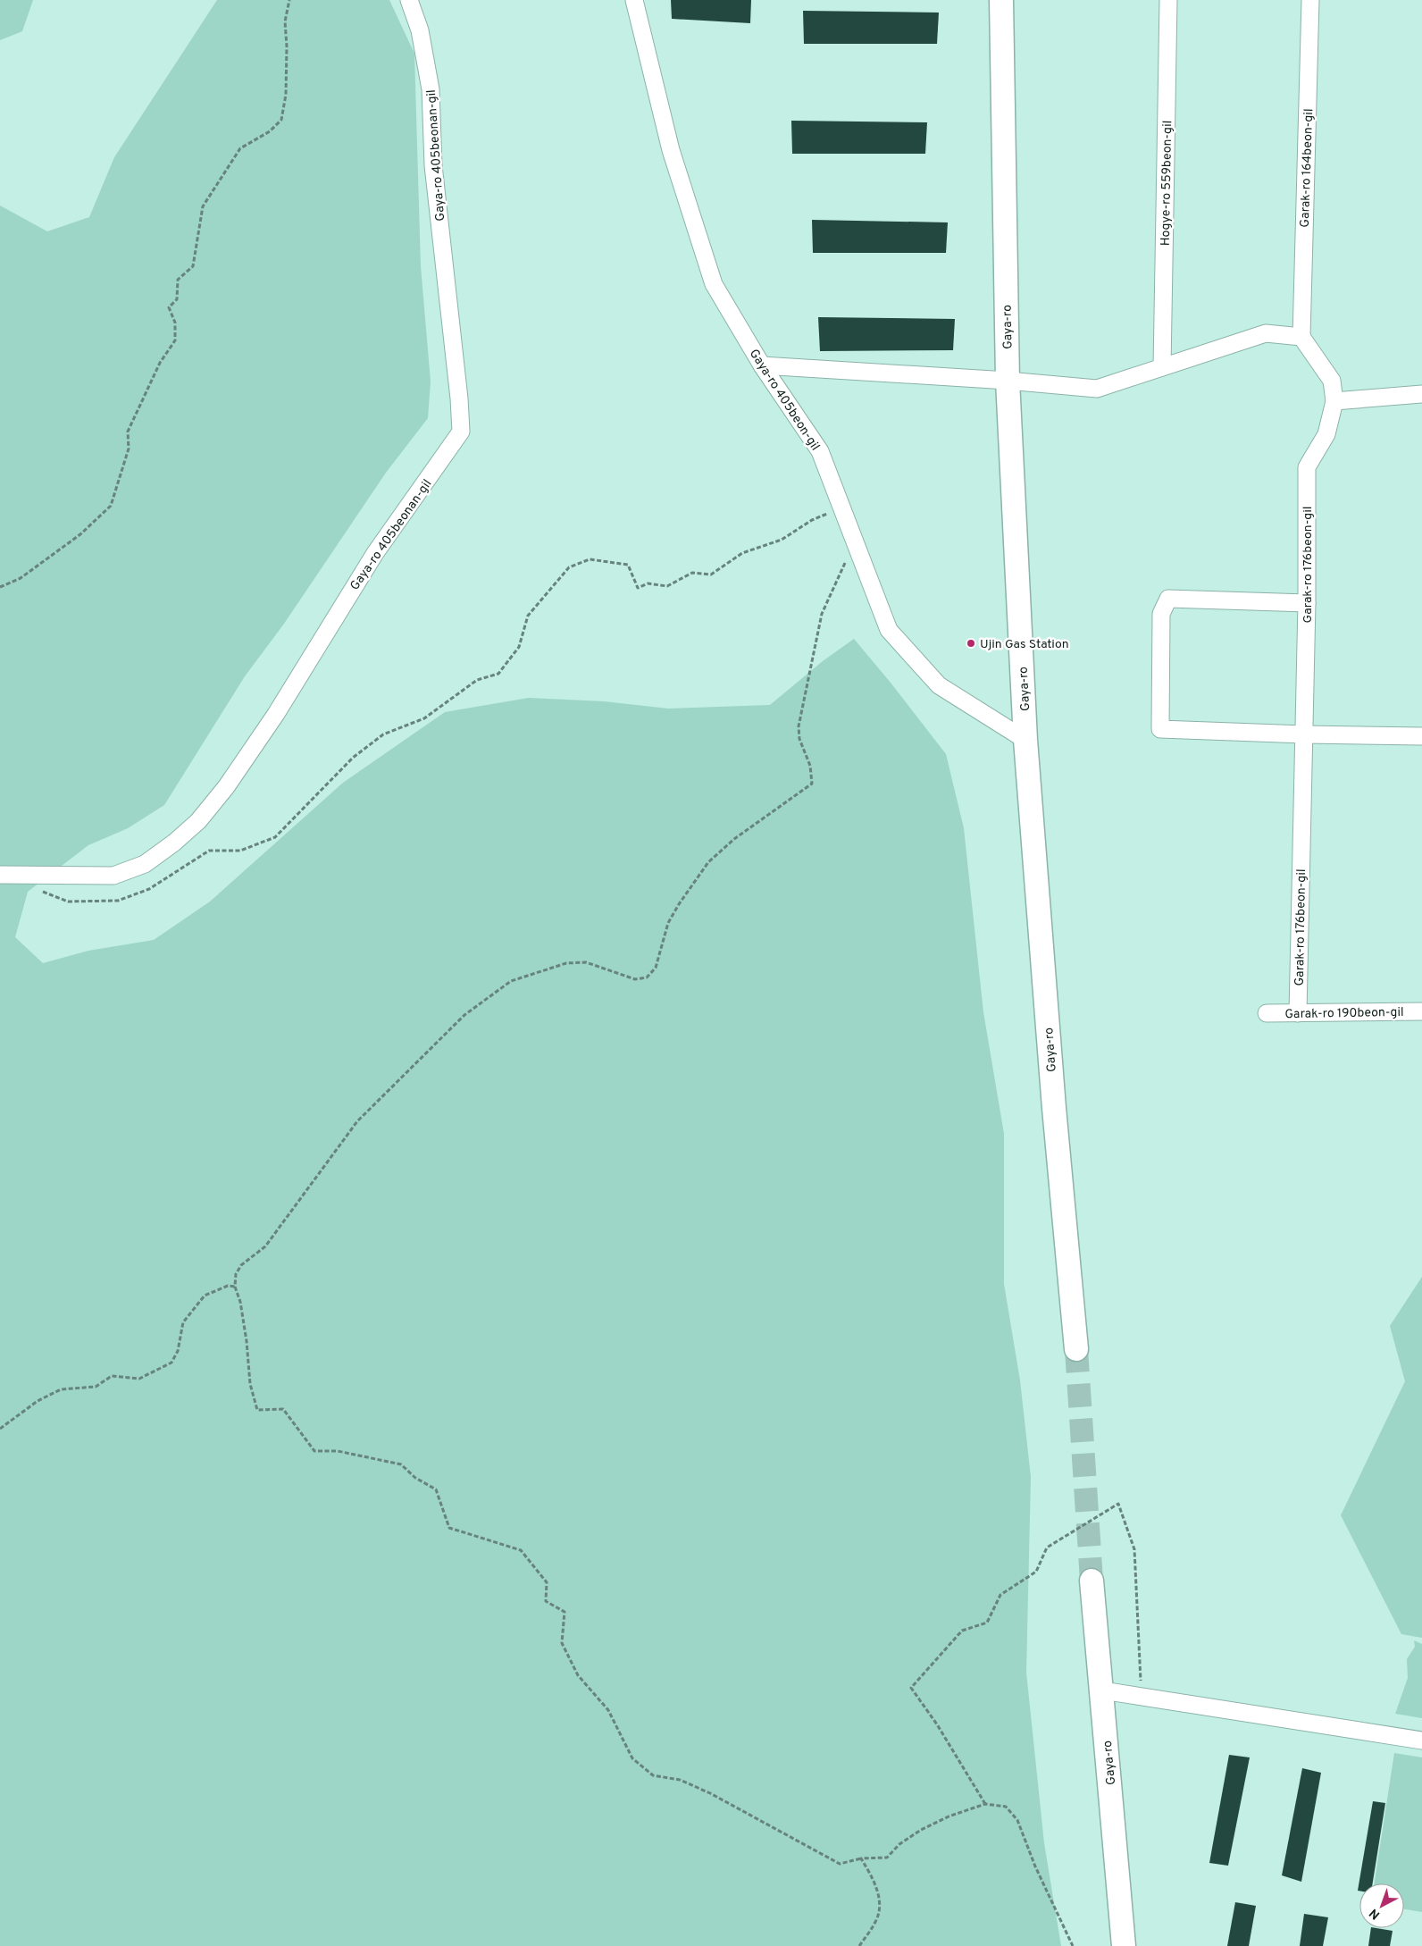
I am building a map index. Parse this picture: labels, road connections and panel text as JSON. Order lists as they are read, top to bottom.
{
  "streets": {
    "main road": ["Gaya-ro"],
    "street": [
      "Gaya-ro 405beonan-gil",
      "Garak-ro 164beon-gil",
      "Hogye-ro 559beon-gil",
      "Gaya-ro 405beon-gil",
      "Garak-ro 176beon-gil",
      "Garak-ro 190beon-gil"
    ]
  },
  "crossings": [
    ["Gaya-ro", "Gaya-ro 405beon-gil"],
    ["Garak-ro 176beon-gil", "Garak-ro 190beon-gil"]
  ],
  "places": ["Ujin Gas Station"],
  "north": "bottom left"
}
